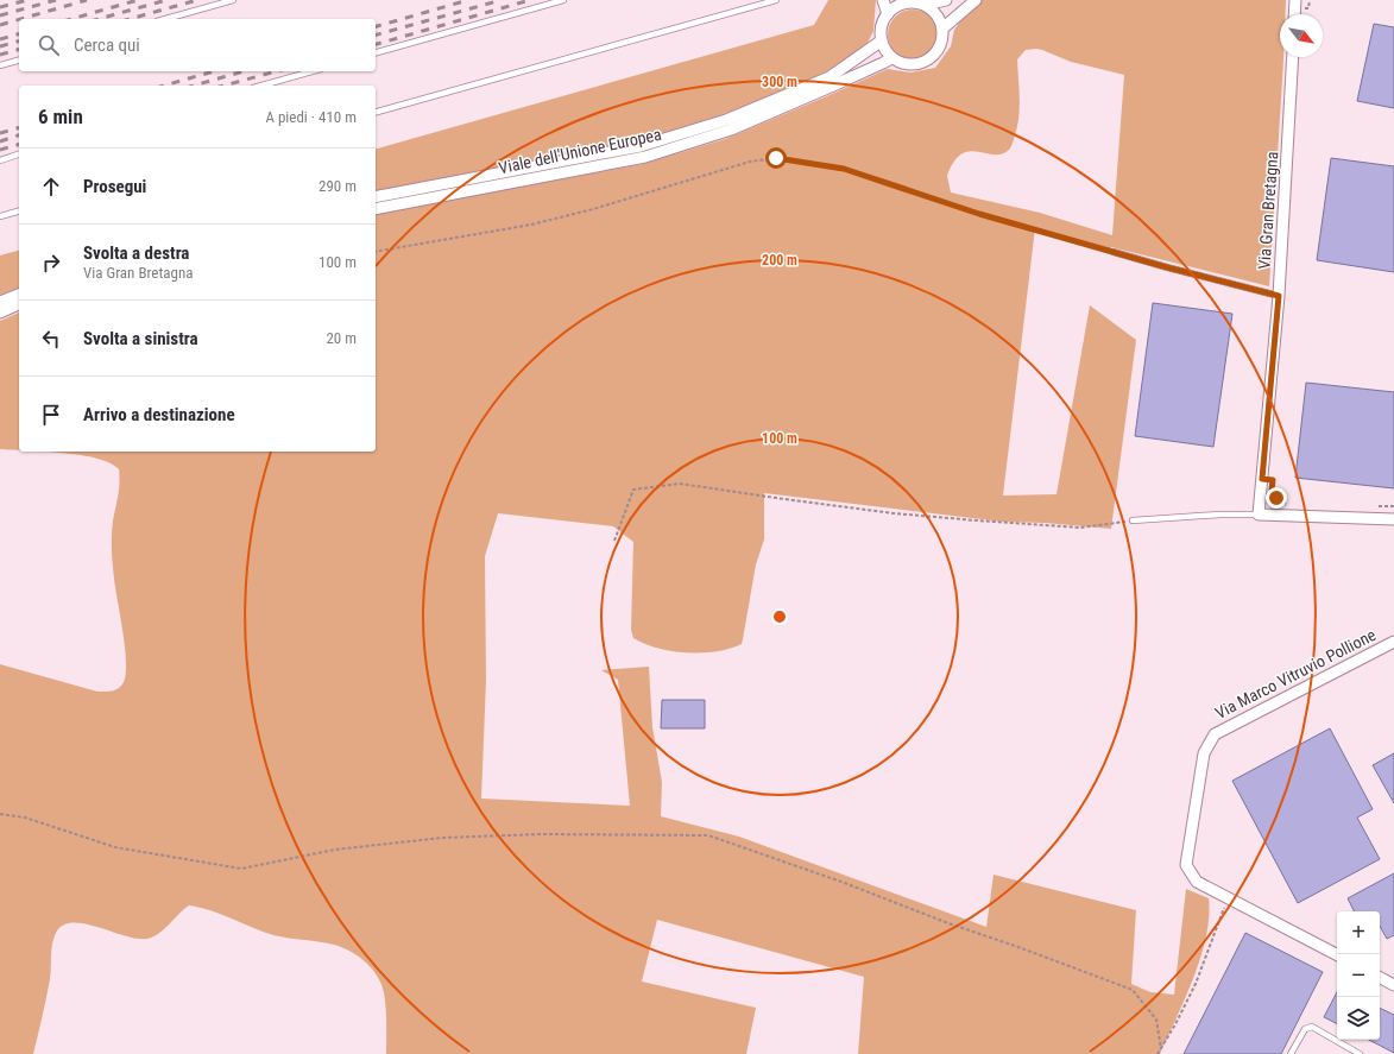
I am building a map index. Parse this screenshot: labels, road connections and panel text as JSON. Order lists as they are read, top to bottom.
{
  "streets": {
    "street": ["Viale dell'Unione Europea", "Via Gran Bretagna", "Via Marco Vitruvio Pollione"]
  },
  "north": "bottom right",
  "page": {
    "search": "Cerca qui",
    "heading": ["6 min", "A piedi · 410 m"],
    "list": [
      ["Prosegui", "290 m"],
      ["Svolta a destra", "Via Gran Bretagna", "100 m"],
      ["Svolta a sinistra", "20 m"],
      "Arrivo a destinazione"
    ],
    "map_buttons": ["+", "−"]
  },
  "rings": ["300 m", "200 m", "100 m"]
}
